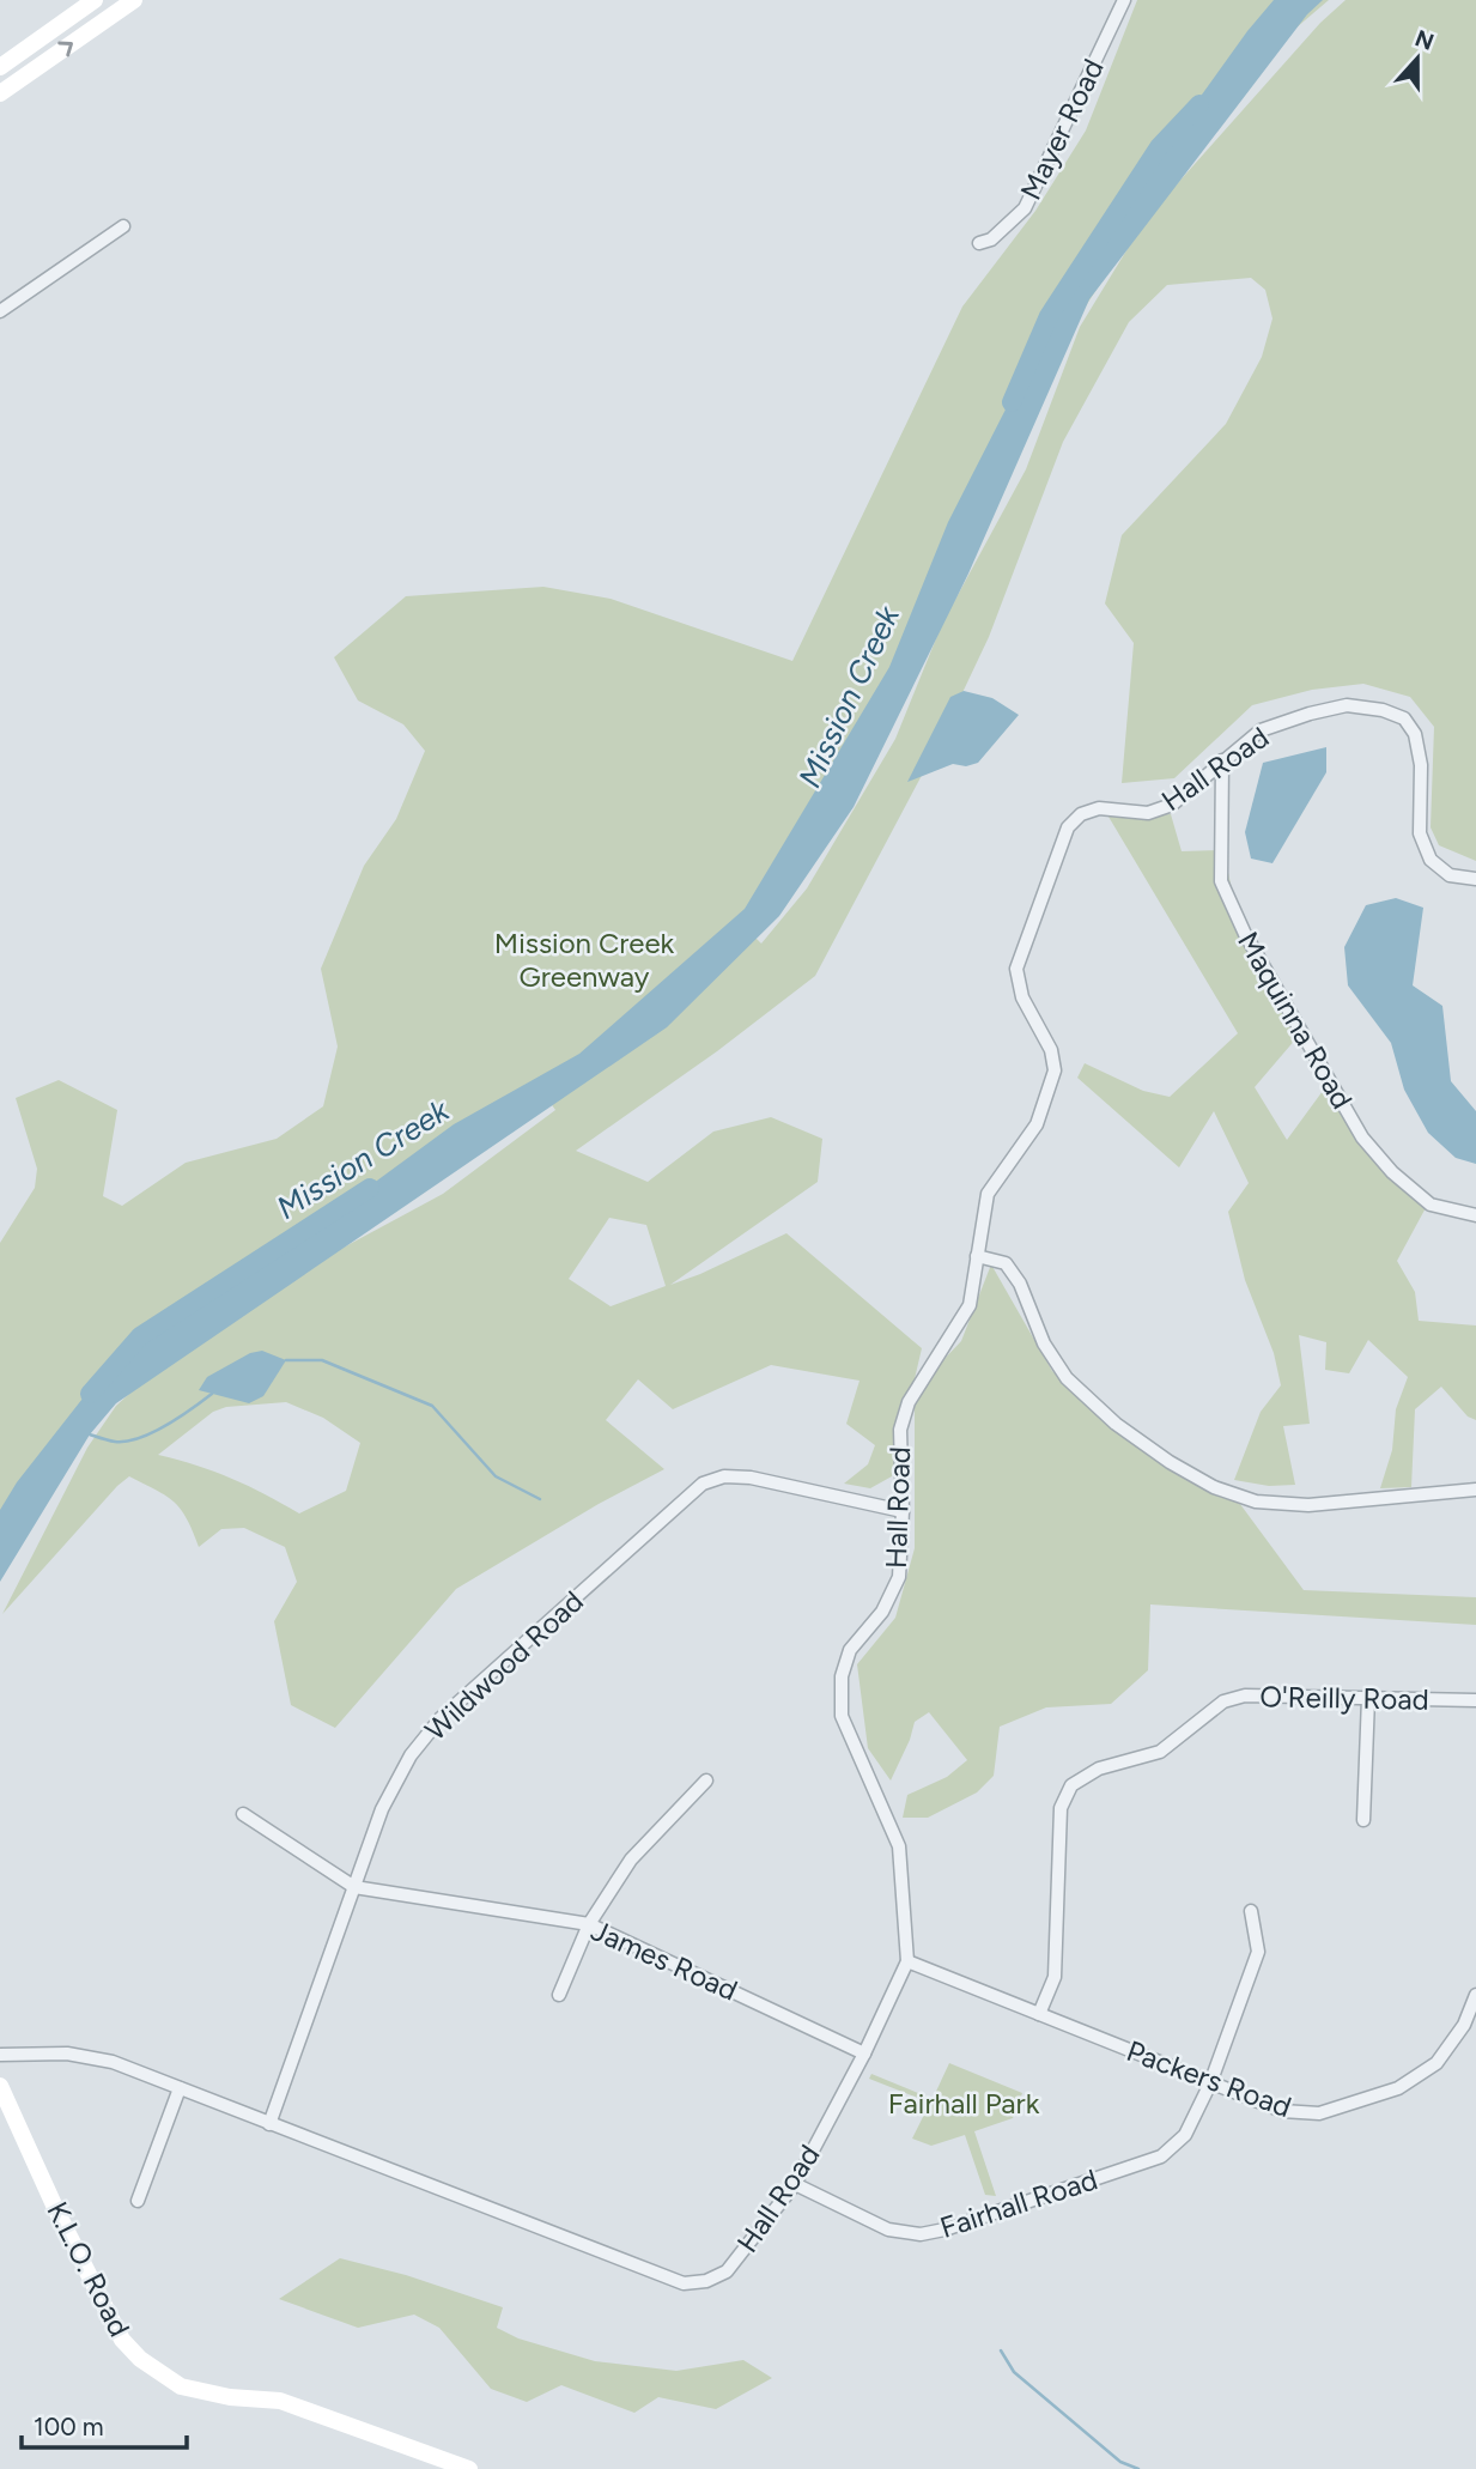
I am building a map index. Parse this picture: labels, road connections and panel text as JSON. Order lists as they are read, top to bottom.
{
  "streets": {
    "main road": ["K.L.O. Road"],
    "street": [
      "Mayer Road",
      "Hall Road",
      "Maquinna Road",
      "Wildwood Road",
      "O'Reilly Road",
      "James Road",
      "Packers Road",
      "Fairhall Road"
    ]
  },
  "crossings": [
    ["Hall Road", "Maquinna Road"],
    ["Hall Road", "Wildwood Road"],
    ["Hall Road", "James Road"],
    ["Hall Road", "Packers Road"],
    ["Hall Road", "Fairhall Road"],
    ["Wildwood Road", "James Road"],
    ["O'Reilly Road", "Packers Road"],
    ["Packers Road", "Fairhall Road"]
  ],
  "water": ["Mission Creek"],
  "parks": ["Mission Creek Greenway", "Fairhall Park"],
  "scale_bar": "100 m",
  "north": "top"
}
